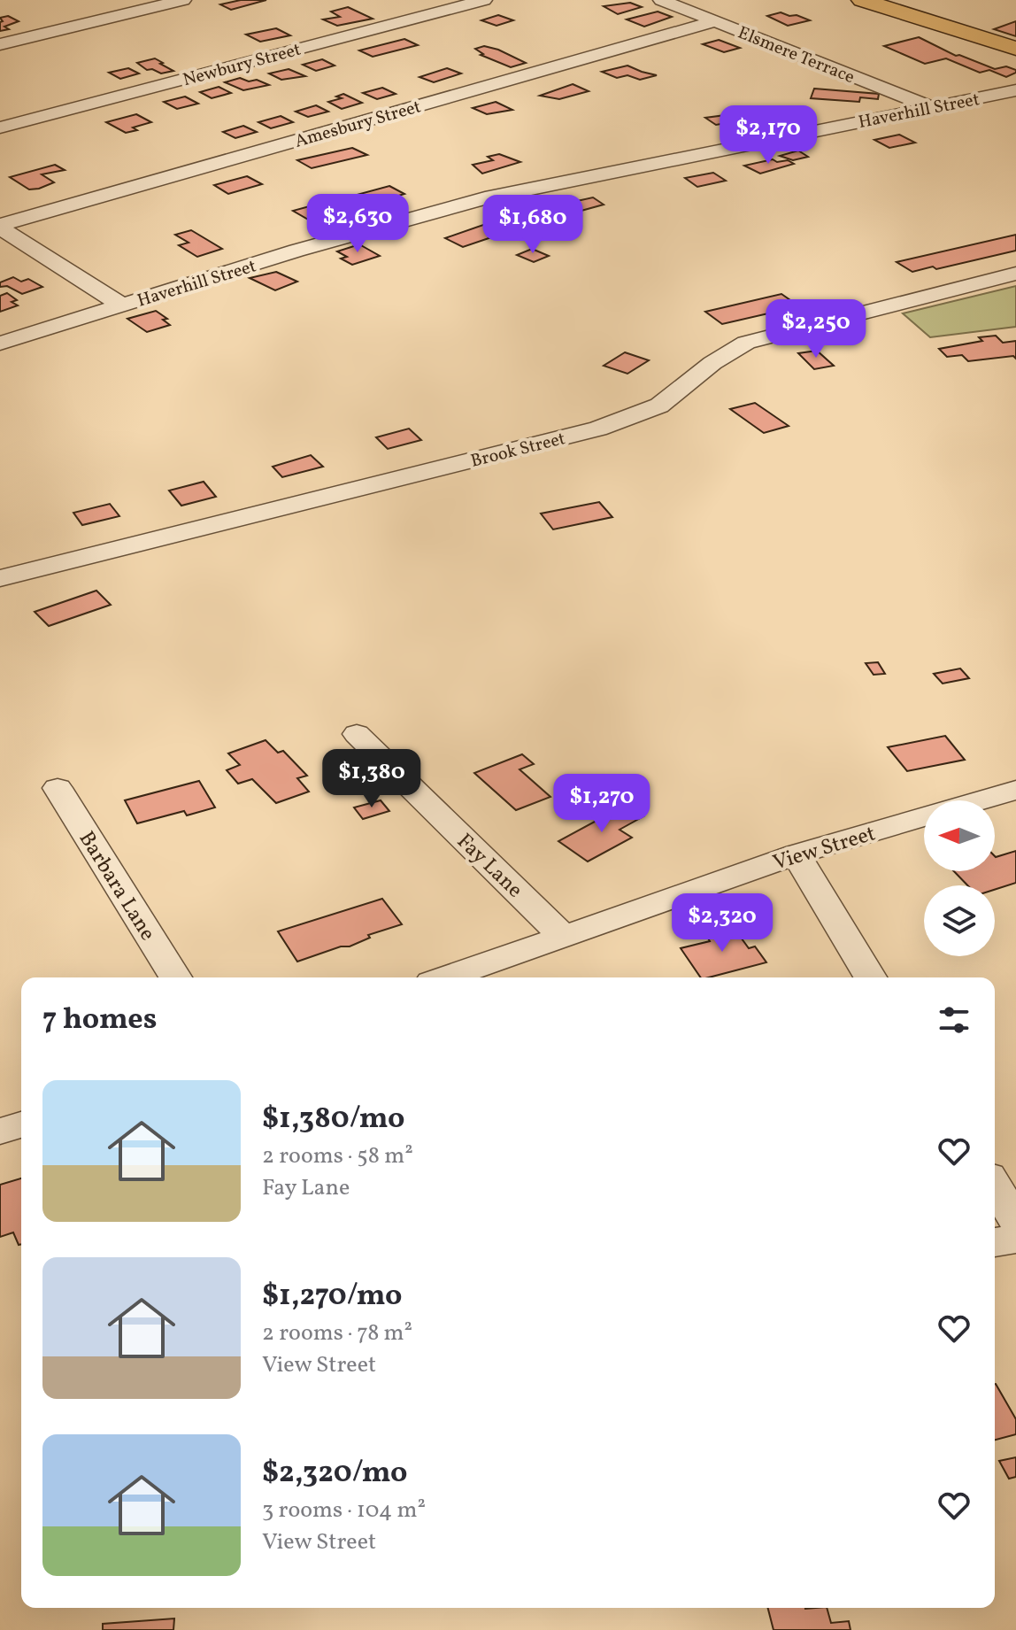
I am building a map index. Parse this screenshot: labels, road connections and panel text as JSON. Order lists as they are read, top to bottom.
{
  "streets": {
    "street": [
      "Elsmere Terrace",
      "Newbury Street",
      "Haverhill Street",
      "Amesbury Street",
      "Brook Street",
      "View Street",
      "Fay Lane",
      "Barbara Lane"
    ]
  },
  "crossings": [
    ["Elsmere Terrace", "Haverhill Street"],
    ["Elsmere Terrace", "Amesbury Street"],
    ["View Street", "Fay Lane"]
  ],
  "north": "left",
  "page": {
    "price": [
      "$2,170",
      "$2,630",
      "$1,680",
      "$2,250",
      "$1,380",
      "$1,270",
      "$2,320"
    ],
    "heading": "7 homes",
    "list": [
      {
        "name": "$1,380/mo",
        "note": "2 rooms · 58 m² · Fay Lane"
      },
      {
        "name": "$1,270/mo",
        "note": "2 rooms · 78 m² · View Street"
      },
      {
        "name": "$2,320/mo",
        "note": "3 rooms · 104 m² · View Street"
      }
    ]
  }
}
